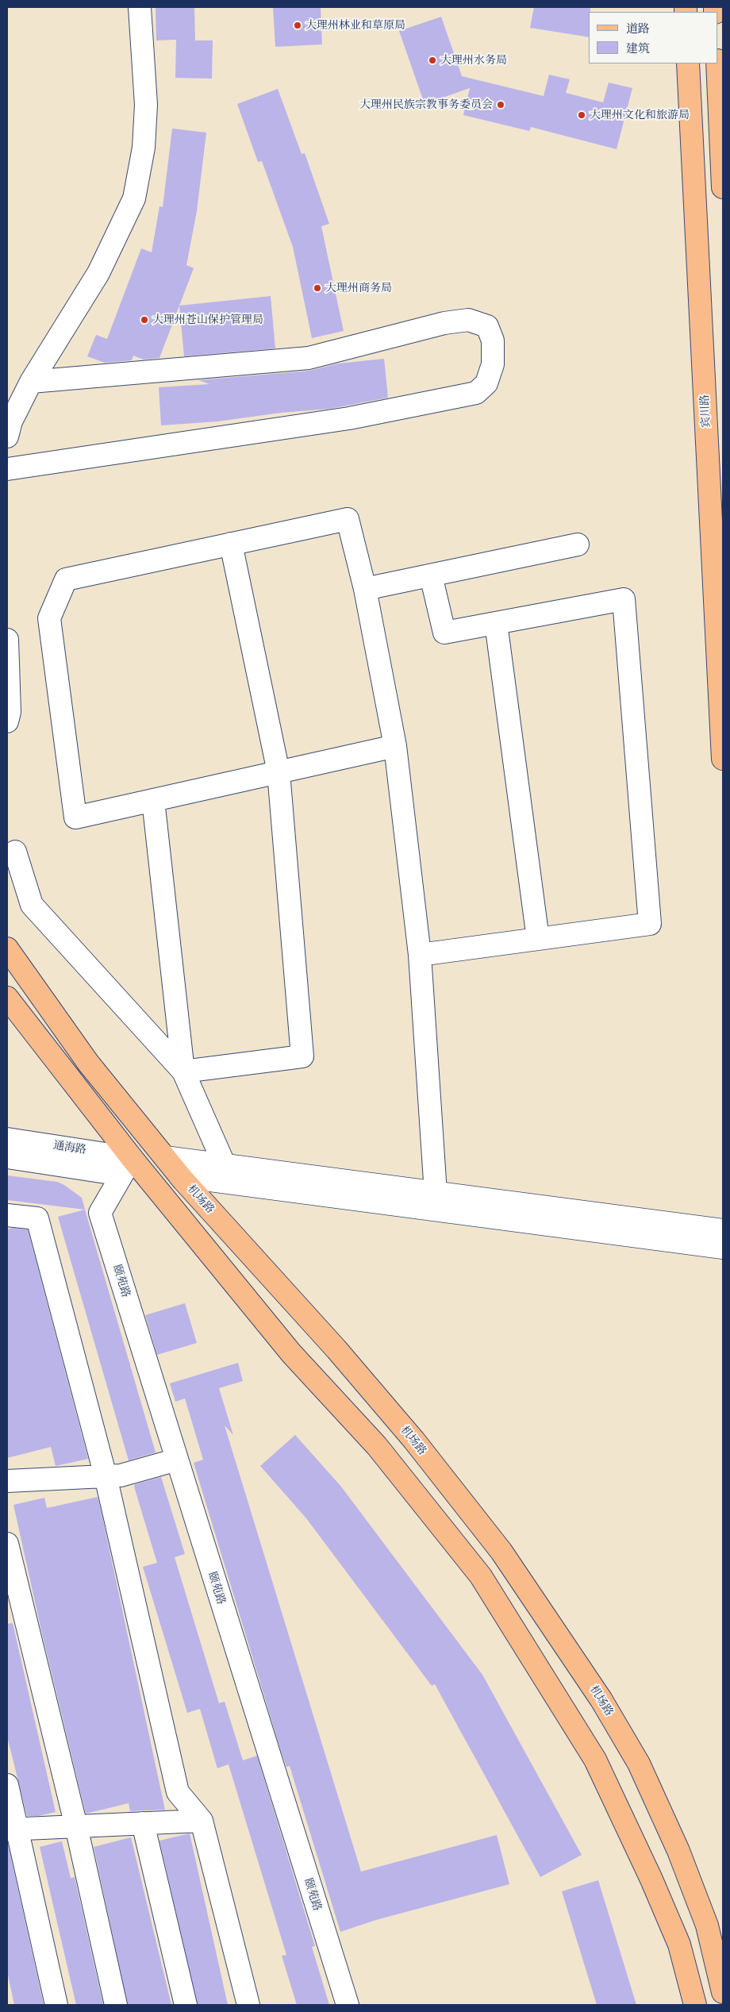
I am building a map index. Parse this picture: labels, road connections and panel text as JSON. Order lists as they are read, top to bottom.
{
  "streets": {
    "main road": ["宾川路", "机场路"],
    "street": ["通海路", "颐苑路"]
  },
  "crossings": [
    ["通海路", "颐苑路"]
  ],
  "places": [
    "大理州林业和草原局",
    "大理州水务局",
    "大理州民族宗教事务委员会",
    "大理州文化和旅游局",
    "大理州商务局",
    "大理州苍山保护管理局"
  ],
  "legend": ["道路", "建筑"]
}
